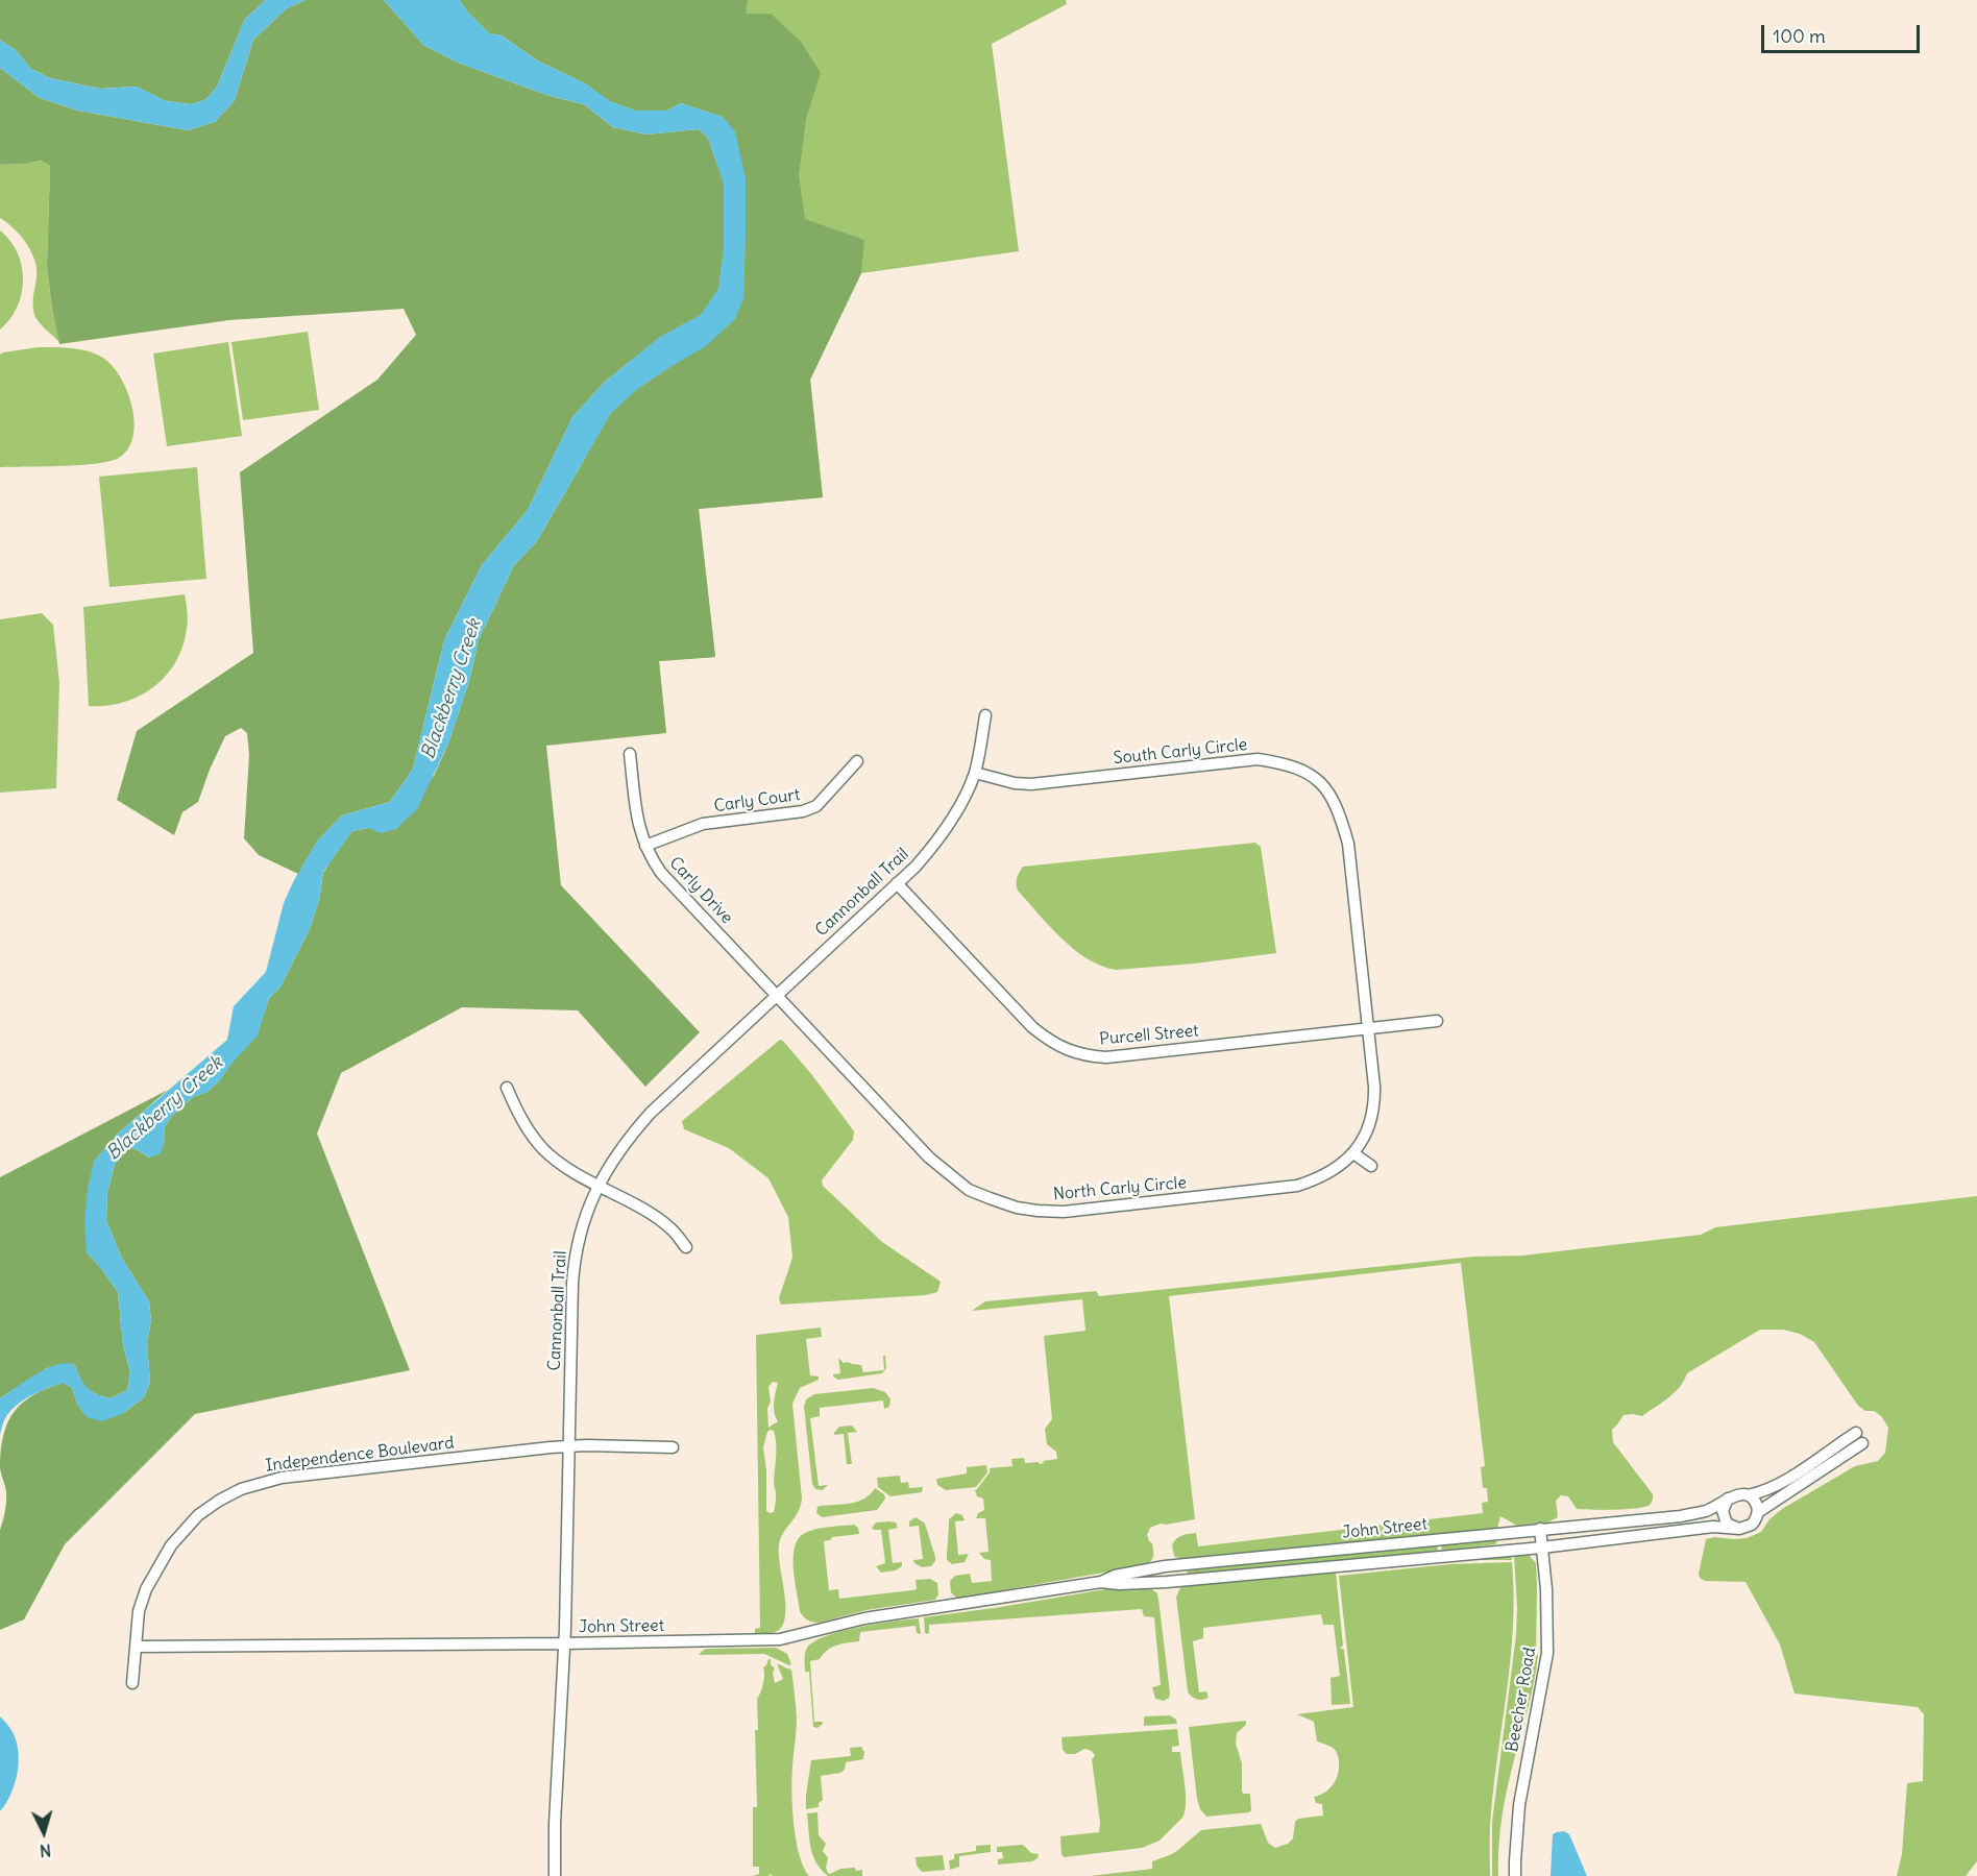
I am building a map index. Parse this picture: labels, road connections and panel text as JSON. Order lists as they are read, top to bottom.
{
  "streets": {
    "street": [
      "South Carly Circle",
      "Carly Court",
      "Carly Drive",
      "Cannonball Trail",
      "Purcell Street",
      "North Carly Circle",
      "Independence Boulevard",
      "John Street",
      "Beecher Road"
    ]
  },
  "crossings": [
    ["South Carly Circle", "Cannonball Trail"],
    ["South Carly Circle", "Purcell Street"],
    ["South Carly Circle", "North Carly Circle"],
    ["Carly Court", "Carly Drive"],
    ["Carly Drive", "Cannonball Trail"],
    ["Carly Drive", "North Carly Circle"],
    ["Cannonball Trail", "Purcell Street"],
    ["Cannonball Trail", "North Carly Circle"],
    ["Cannonball Trail", "Independence Boulevard"],
    ["Cannonball Trail", "John Street"],
    ["Purcell Street", "North Carly Circle"],
    ["Independence Boulevard", "John Street"],
    ["John Street", "Beecher Road"]
  ],
  "water": ["Blackberry Creek"],
  "scale_bar": "100 m",
  "north": "bottom"
}
